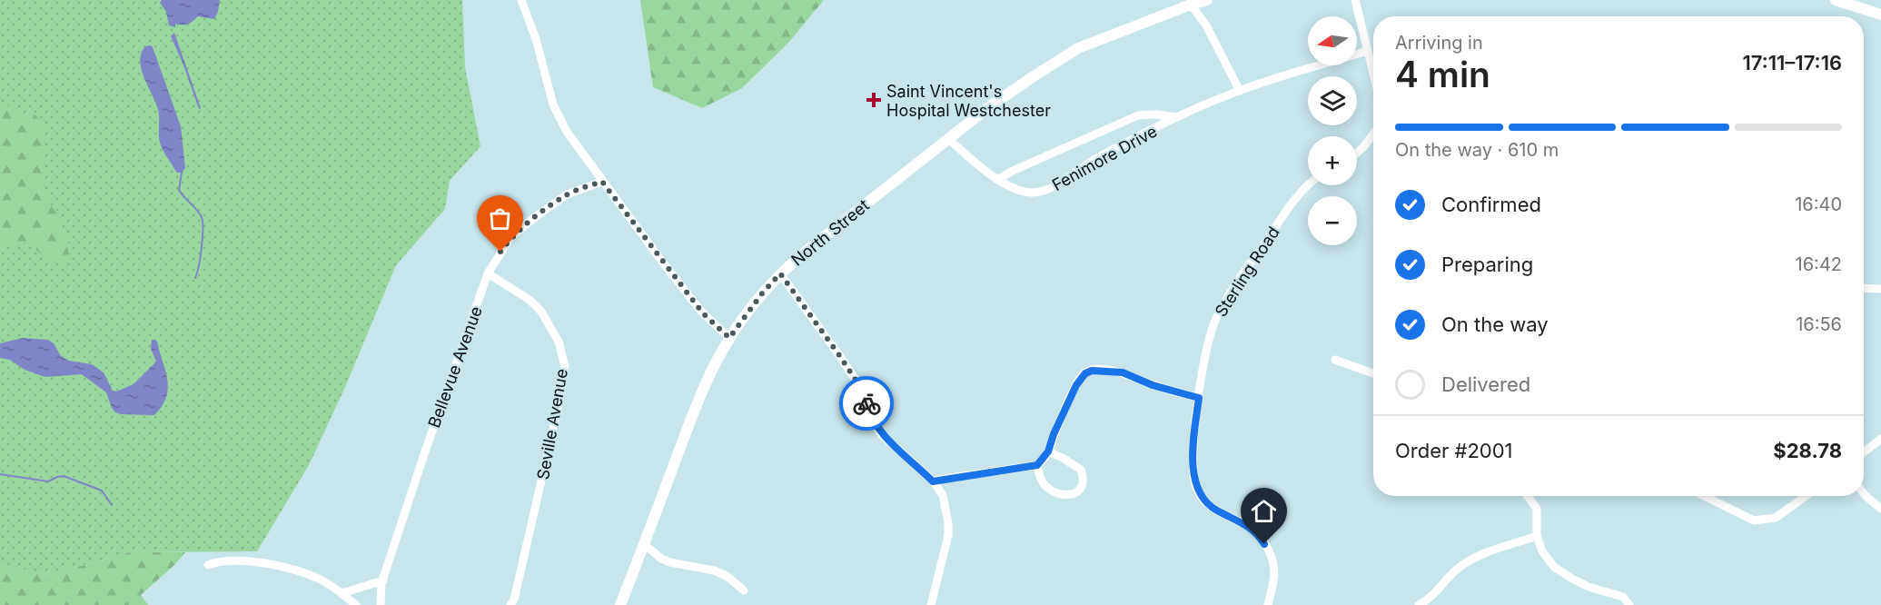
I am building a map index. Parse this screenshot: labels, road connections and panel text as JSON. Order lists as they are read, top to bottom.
{
  "streets": {
    "main road": ["North Street"],
    "street": [
      "Fenimore Drive",
      "Sterling Road",
      "Bellevue Avenue",
      "Seville Avenue"
    ]
  },
  "crossings": [
    ["Fenimore Drive", "North Street"],
    ["Bellevue Avenue", "Seville Avenue"]
  ],
  "places": {
    "health": ["Saint Vincent's Hospital Westchester"]
  },
  "north": "left",
  "page": {
    "map_buttons": ["+", "−"],
    "heading": ["4 min", "Arriving in", "17:11–17:16"],
    "panel": ["Order #2001", "$28.78"],
    "bar": "On the way · 610 m",
    "list": [
      ["Confirmed", "16:40"],
      ["Preparing", "16:42"],
      ["On the way", "16:56"],
      "Delivered"
    ]
  }
}
